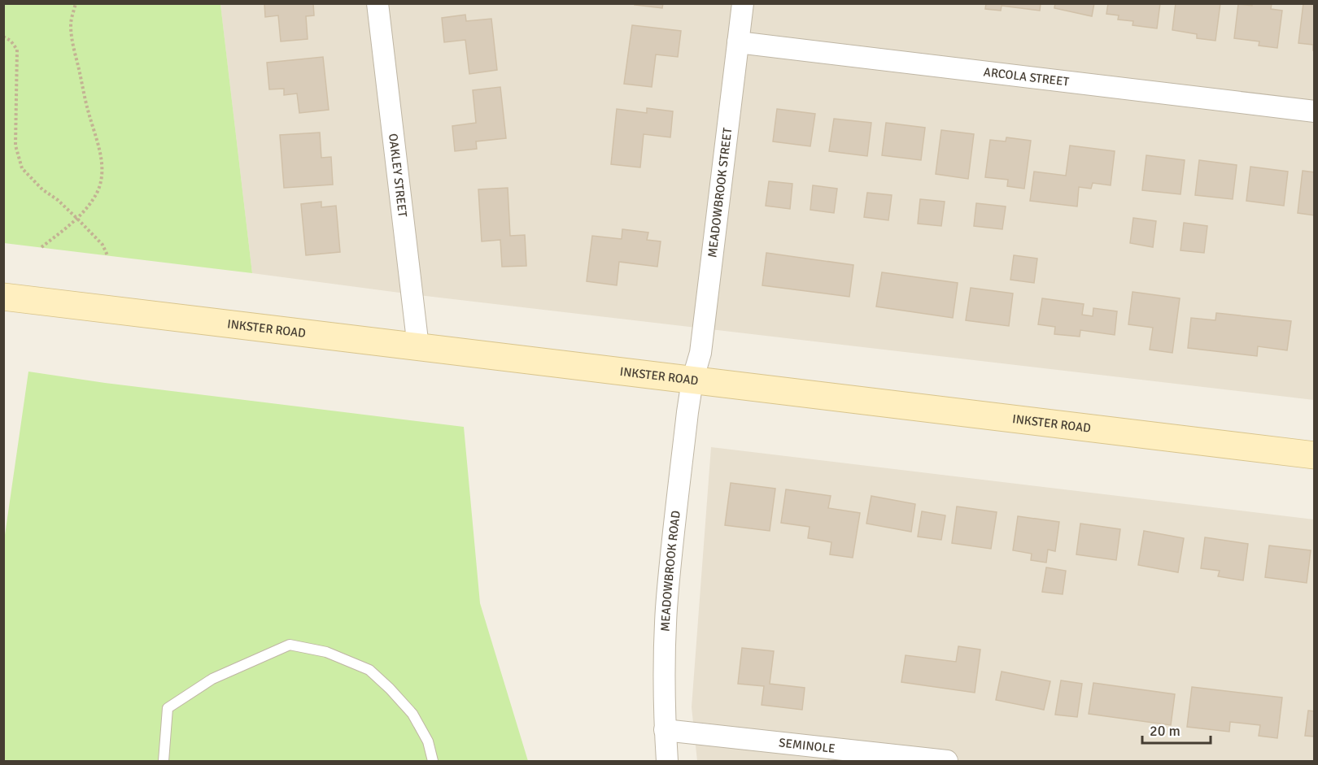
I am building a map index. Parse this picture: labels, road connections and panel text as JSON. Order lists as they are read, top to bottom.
{
  "streets": {
    "main road": ["INKSTER ROAD"],
    "street": [
      "ARCOLA STREET",
      "OAKLEY STREET",
      "MEADOWBROOK STREET",
      "MEADOWBROOK ROAD",
      "SEMINOLE"
    ]
  },
  "crossings": [
    ["ARCOLA STREET", "MEADOWBROOK STREET"],
    ["OAKLEY STREET", "INKSTER ROAD"],
    ["MEADOWBROOK STREET", "INKSTER ROAD"],
    ["MEADOWBROOK STREET", "MEADOWBROOK ROAD"],
    ["INKSTER ROAD", "MEADOWBROOK ROAD"],
    ["MEADOWBROOK ROAD", "SEMINOLE"]
  ],
  "scale_bar": "20 m"
}
